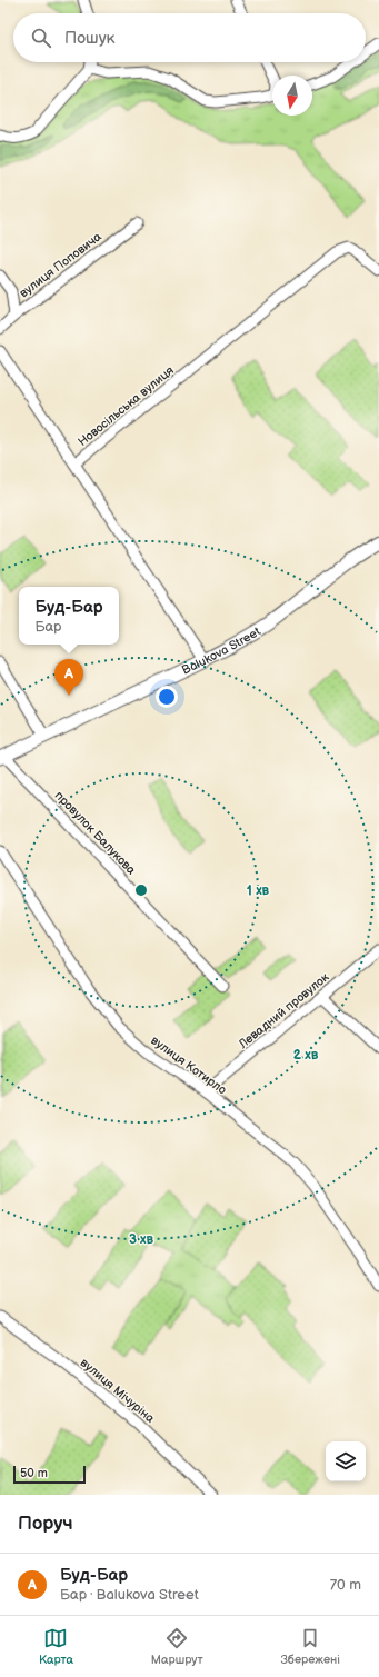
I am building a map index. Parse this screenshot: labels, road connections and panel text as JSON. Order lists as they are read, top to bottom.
{
  "streets": {
    "main road": ["Balukova Street"],
    "street": [
      "вулиця Поповича",
      "Новосільська вулиця",
      "провулок Балукова",
      "Левадний провулок",
      "вулиця Котирло",
      "вулиця Мічуріна"
    ]
  },
  "crossings": [
    ["Новосільська вулиця", "Balukova Street"],
    ["Balukova Street", "провулок Балукова"],
    ["Левадний провулок", "вулиця Котирло"]
  ],
  "scale_bar": "50 m",
  "north": "bottom",
  "page": {
    "search": "Пошук",
    "popup": ["Буд-Бар", "Бар"],
    "pins": "A",
    "scale": "50 m",
    "heading": "Поруч",
    "list": [
      {
        "mark": "A",
        "name": "Буд-Бар",
        "note": "Бар · Balukova Street",
        "value": "70 m"
      }
    ],
    "nav": ["Карта", "Маршрут", "Збережені"]
  },
  "rings": ["1 хв", "2 хв", "3 хв"]
}
